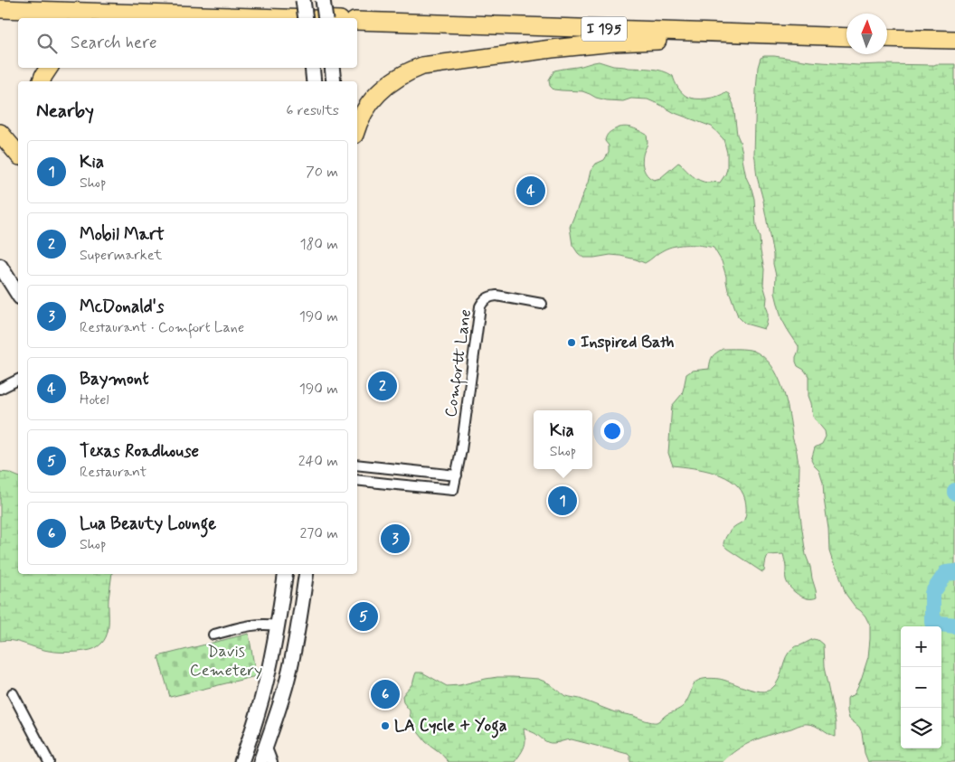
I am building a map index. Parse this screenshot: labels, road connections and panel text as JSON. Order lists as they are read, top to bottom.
{
  "streets": {
    "highway": ["I 195"],
    "street": ["Comfortt Lane"]
  },
  "parks": ["Davis Cemetery"],
  "places": ["Inspired Bath", "LA Cycle + Yoga"],
  "north": "top",
  "page": {
    "search": "Search here",
    "heading": ["Nearby", "6 results"],
    "list": [
      {
        "mark": "1",
        "name": "Kia",
        "note": "Shop",
        "value": "70 m"
      },
      {
        "mark": "2",
        "name": "Mobil Mart",
        "note": "Supermarket",
        "value": "180 m"
      },
      {
        "mark": "3",
        "name": "McDonald's",
        "note": "Restaurant · Comfort Lane",
        "value": "190 m"
      },
      {
        "mark": "4",
        "name": "Baymont",
        "note": "Hotel",
        "value": "190 m"
      },
      {
        "mark": "5",
        "name": "Texas Roadhouse",
        "note": "Restaurant",
        "value": "240 m"
      },
      {
        "mark": "6",
        "name": "Lua Beauty Lounge",
        "note": "Shop",
        "value": "270 m"
      }
    ],
    "pins": [
      "4",
      "2",
      "1",
      "3",
      "5",
      "6"
    ],
    "popup": ["Kia", "Shop"],
    "map_buttons": ["+", "−"]
  }
}
